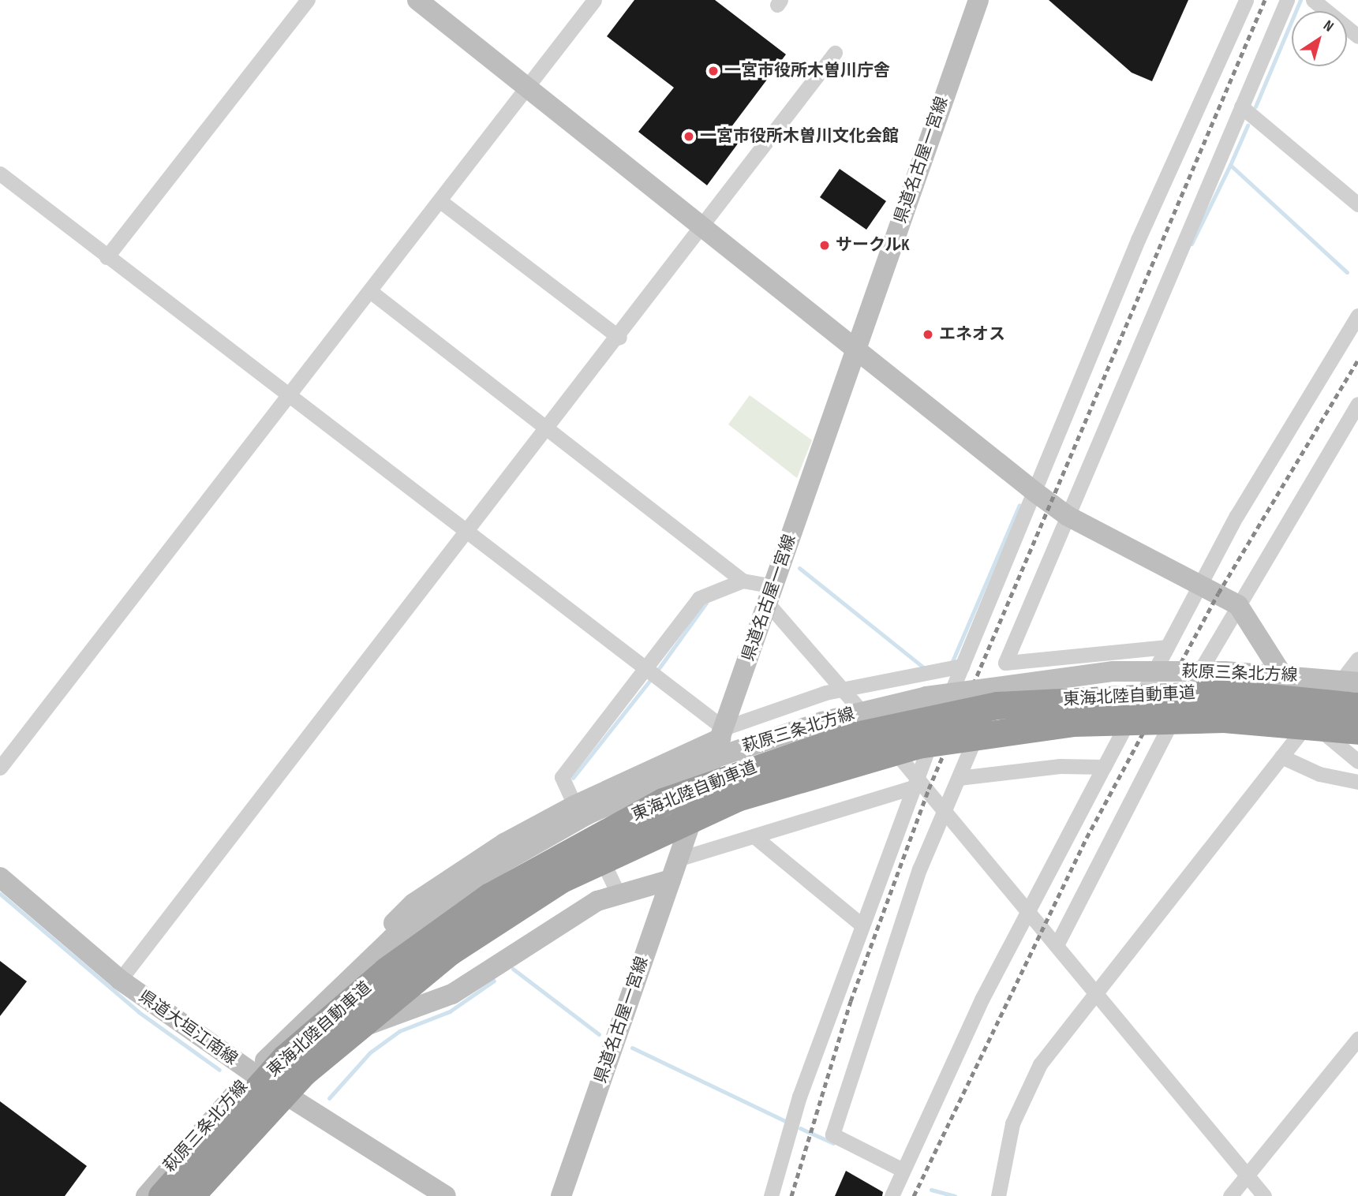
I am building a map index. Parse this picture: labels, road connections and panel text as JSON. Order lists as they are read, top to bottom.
{
  "streets": {
    "highway": ["東海北陸自動車道"],
    "main road": ["県道名古屋一宮線", "萩原三条北方線", "県道大垣江南線"]
  },
  "crossings": [
    ["萩原三条北方線", "県道大垣江南線"]
  ],
  "places": [
    "一宮市役所木曽川庁舎",
    "一宮市役所木曽川文化会館",
    "サークルK",
    "エネオス"
  ],
  "north": "top right"
}
